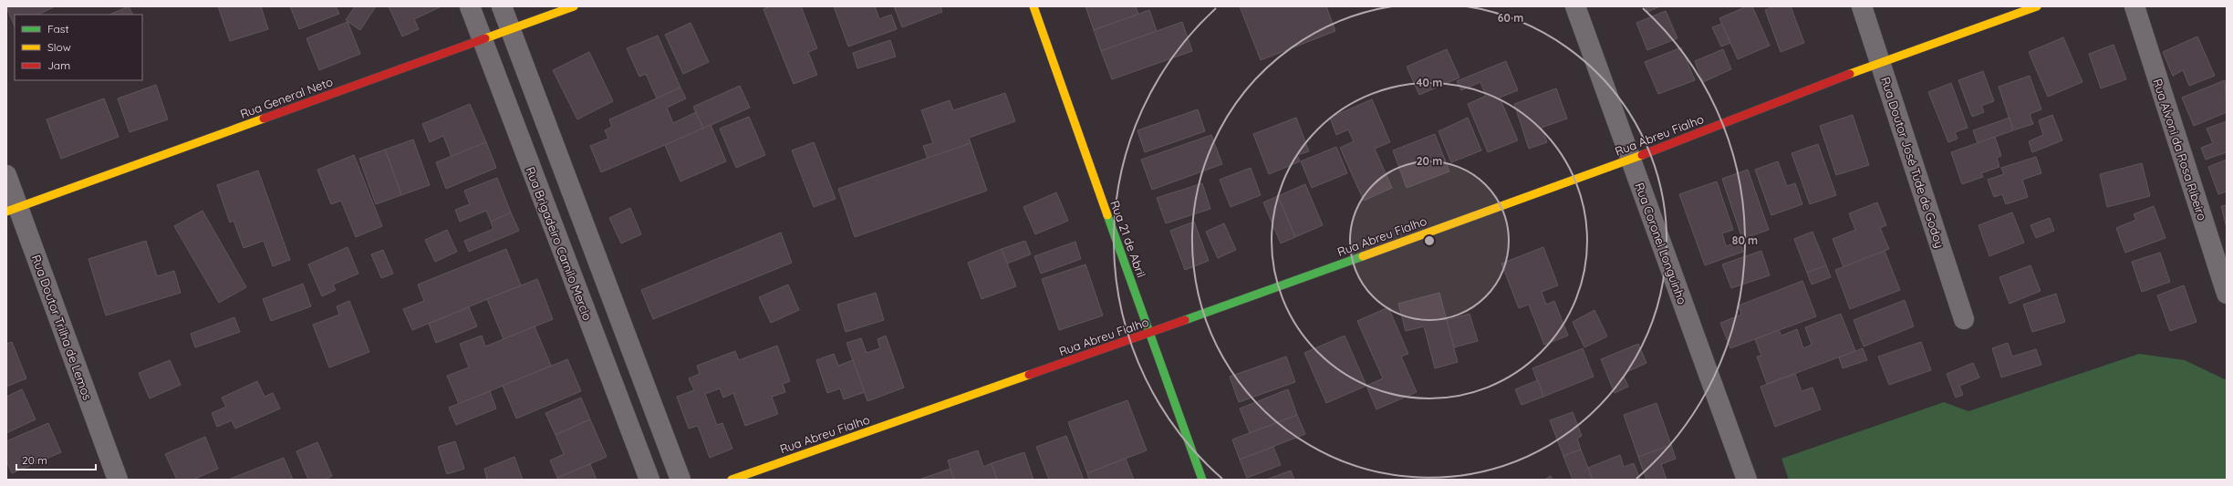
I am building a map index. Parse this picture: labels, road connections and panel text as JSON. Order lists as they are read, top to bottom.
{
  "streets": {
    "street": [
      "Rua General Neto",
      "Rua Abreu Fialho",
      "Rua Alvoni da Rosa Ribeiro",
      "Rua Doutor José Tude de Godoy",
      "Rua 21 de Abril",
      "Rua Brigadeiro Camilo Mercio",
      "Rua Coronel Longuinho",
      "Rua Doutor Trilha de Lemos"
    ]
  },
  "crossings": [
    ["Rua General Neto", "Rua Brigadeiro Camilo Mercio"],
    ["Rua General Neto", "Rua Doutor Trilha de Lemos"],
    ["Rua Abreu Fialho", "Rua Doutor José Tude de Godoy"],
    ["Rua Abreu Fialho", "Rua 21 de Abril"],
    ["Rua Abreu Fialho", "Rua Coronel Longuinho"]
  ],
  "legend": ["Fast", "Slow", "Jam"],
  "scale_bar": "20 m",
  "rings": [
    "60 m",
    "40 m",
    "20 m",
    "80 m"
  ]
}
